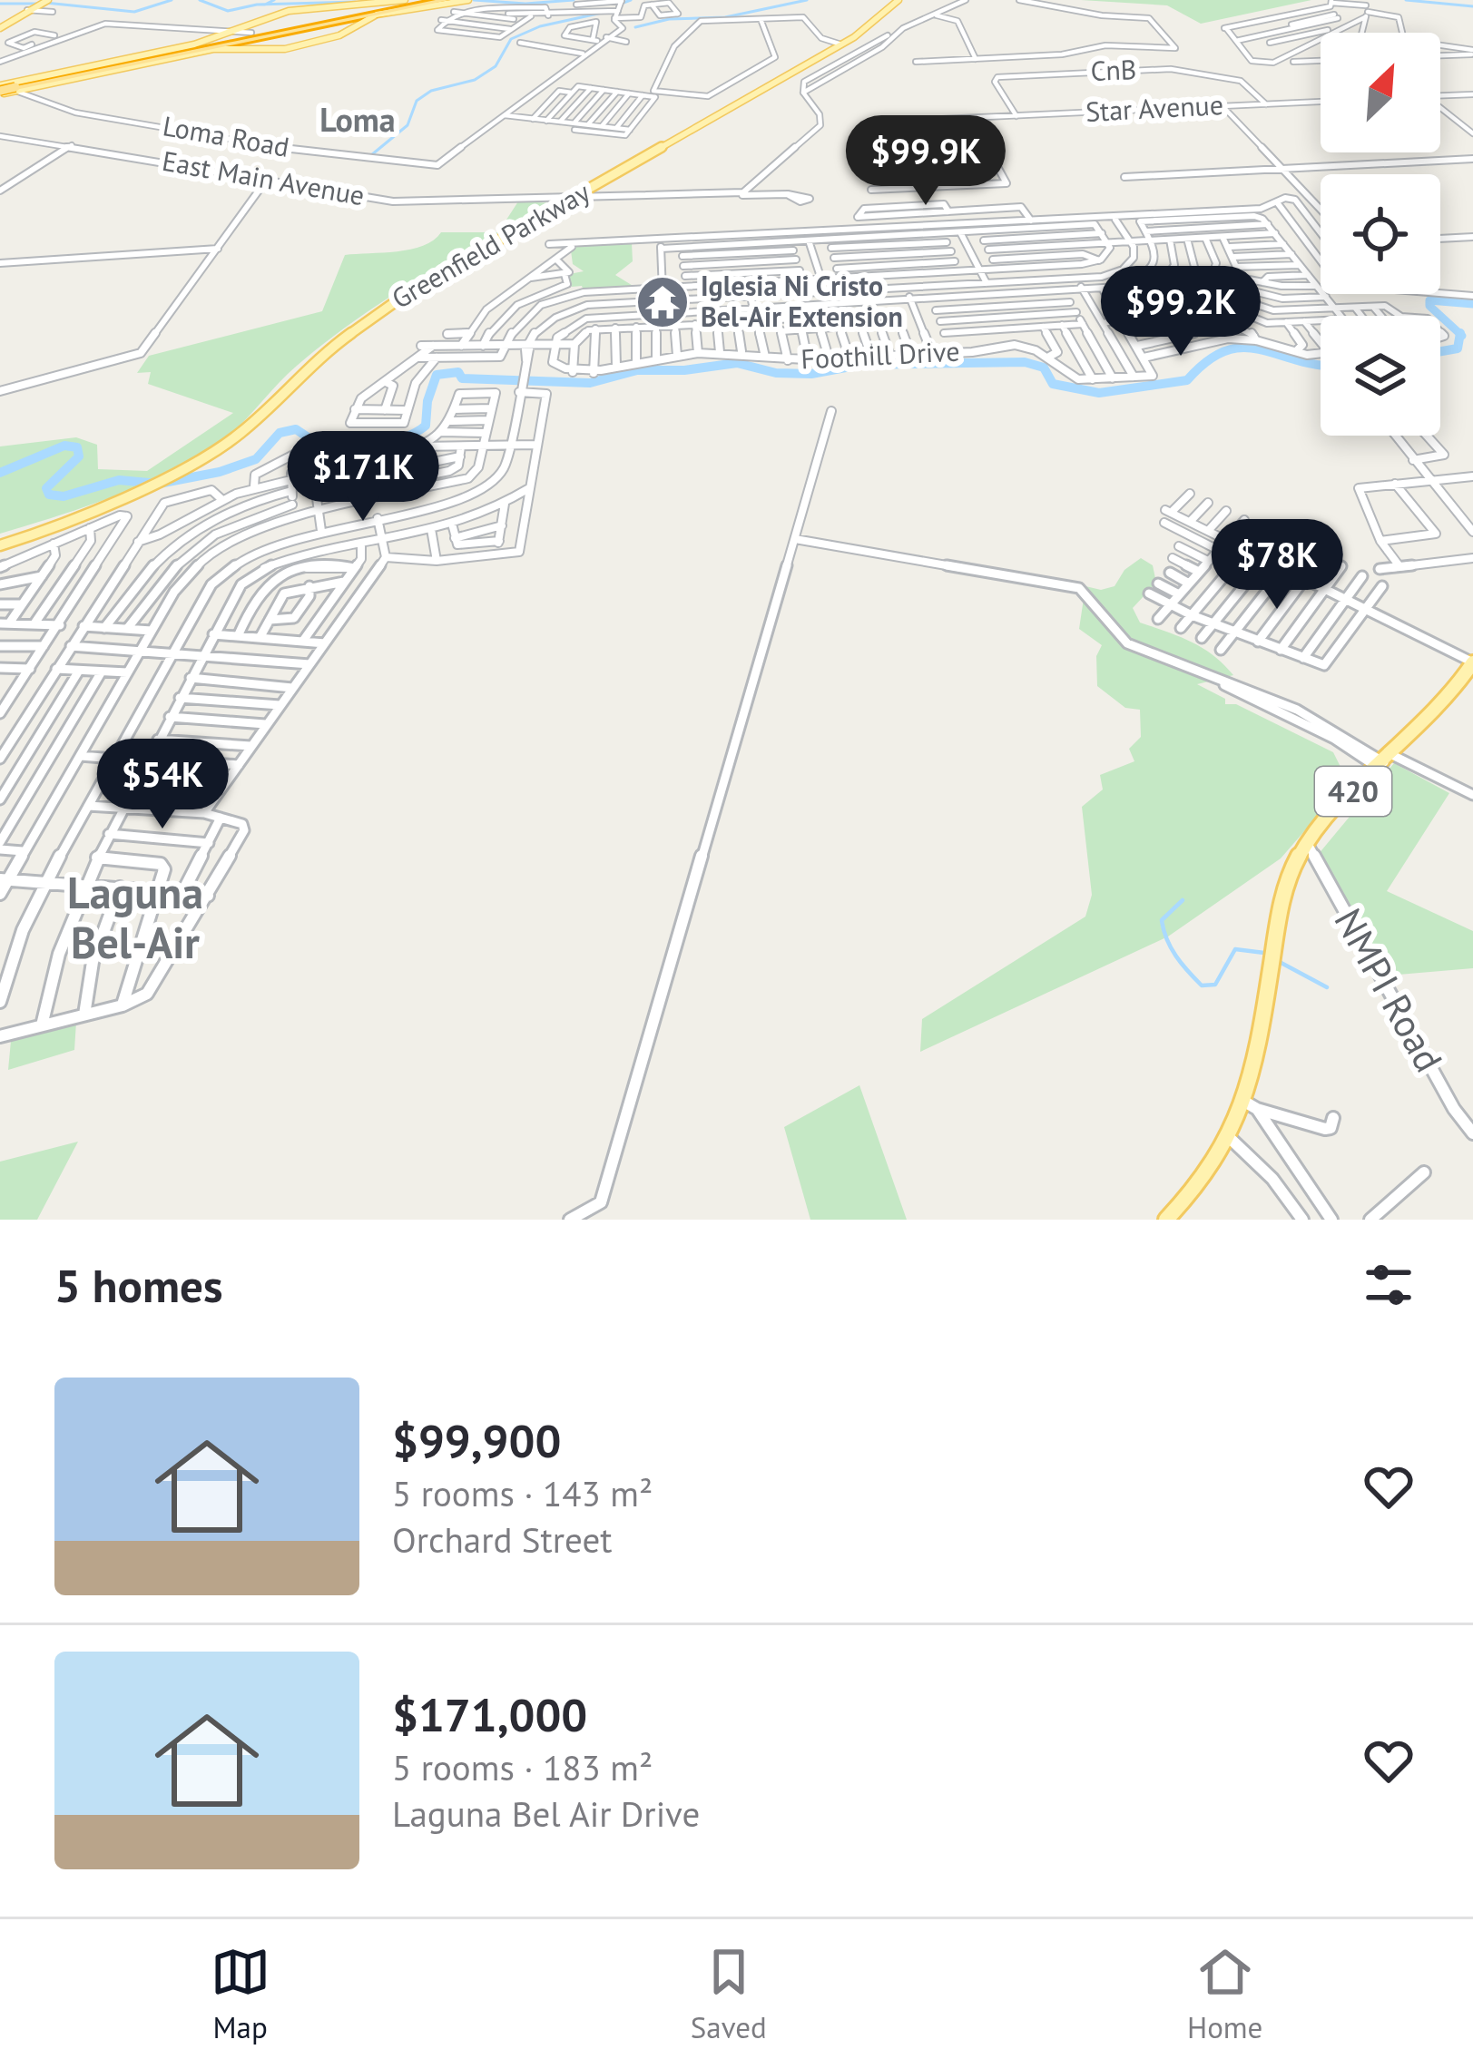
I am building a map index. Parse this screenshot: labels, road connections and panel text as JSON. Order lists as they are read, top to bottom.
{
  "streets": {
    "main road": ["Greenfield Parkway", "420"],
    "street": [
      "CnB",
      "Star Avenue",
      "Loma Road",
      "East Main Avenue",
      "Foothill Drive",
      "NMPI Road"
    ]
  },
  "crossings": [
    ["CnB", "Star Avenue"],
    ["East Main Avenue", "Greenfield Parkway"],
    ["420", "NMPI Road"]
  ],
  "districts": ["Loma", "Laguna Bel-Air"],
  "places": {
    "temple": ["Iglesia Ni Cristo Bel-Air Extension"]
  },
  "north": "top right",
  "page": {
    "price": [
      "$99.9K",
      "$99.2K",
      "$171K",
      "$78K",
      "$54K"
    ],
    "heading": "5 homes",
    "list": [
      {
        "name": "$99,900",
        "note": "5 rooms · 143 m² · Orchard Street"
      },
      {
        "name": "$171,000",
        "note": "5 rooms · 183 m² · Laguna Bel Air Drive"
      }
    ],
    "tabs": ["Map", "Saved", "Home"]
  }
}
